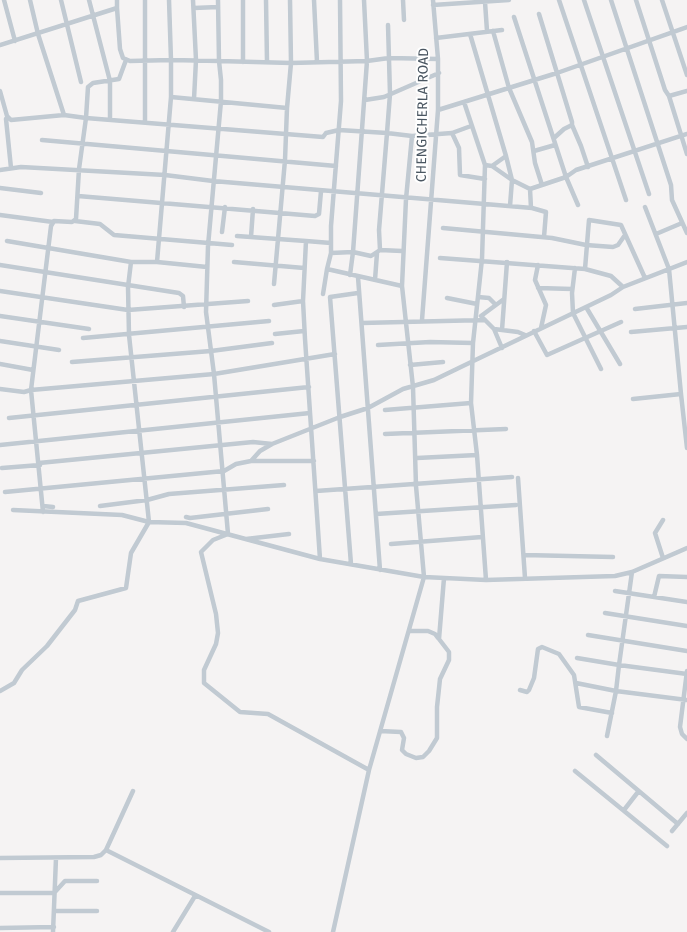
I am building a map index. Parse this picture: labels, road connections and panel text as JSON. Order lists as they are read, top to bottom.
{
  "streets": {
    "street": ["CHENGICHERLA ROAD"]
  }
}
